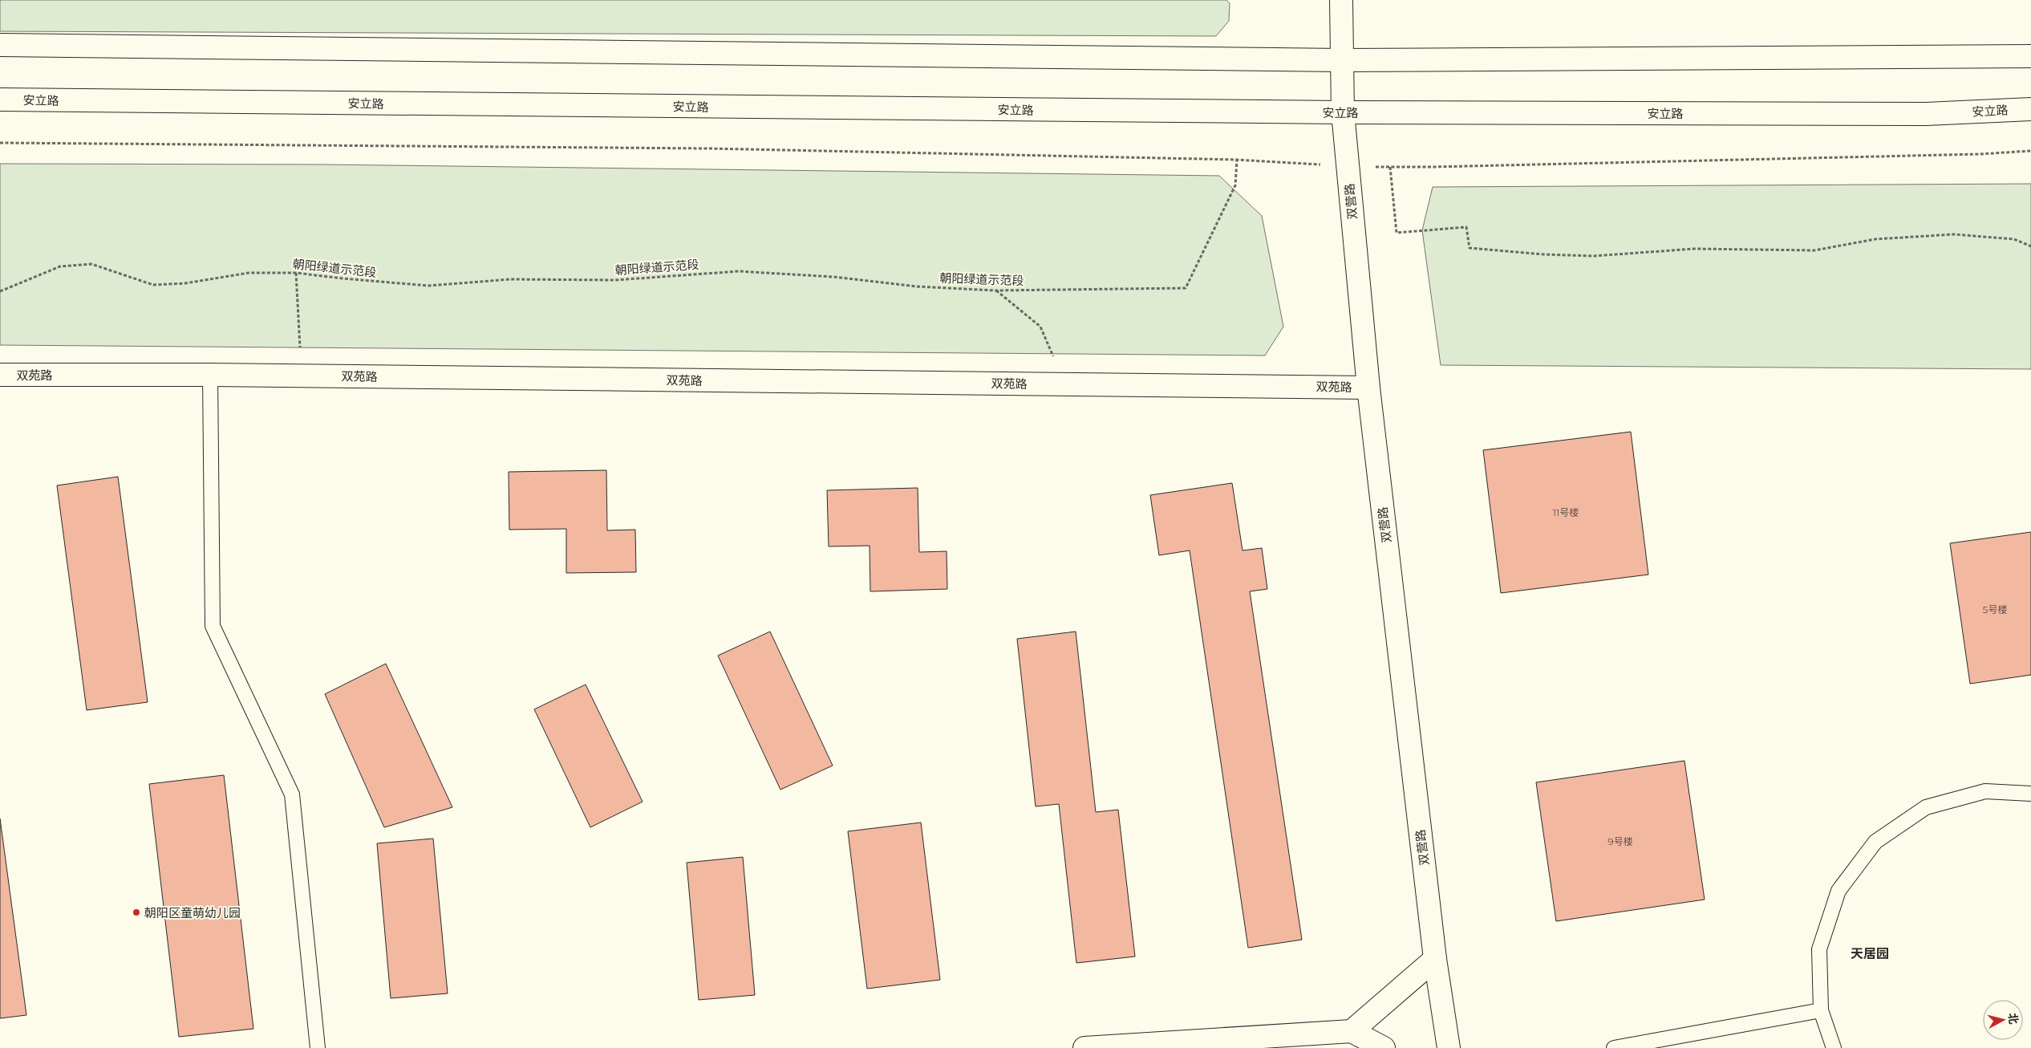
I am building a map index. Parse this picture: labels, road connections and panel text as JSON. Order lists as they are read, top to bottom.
{
  "streets": {
    "street": ["安立路", "双营路", "双苑路"],
    "path": ["朝阳绿道示范段"]
  },
  "crossings": [
    ["安立路", "双营路"],
    ["双营路", "双苑路"]
  ],
  "districts": ["天居园"],
  "places": ["朝阳区童萌幼儿园"],
  "house_numbers": ["11号楼", "5号楼", "9号楼"],
  "north": "right"
}
